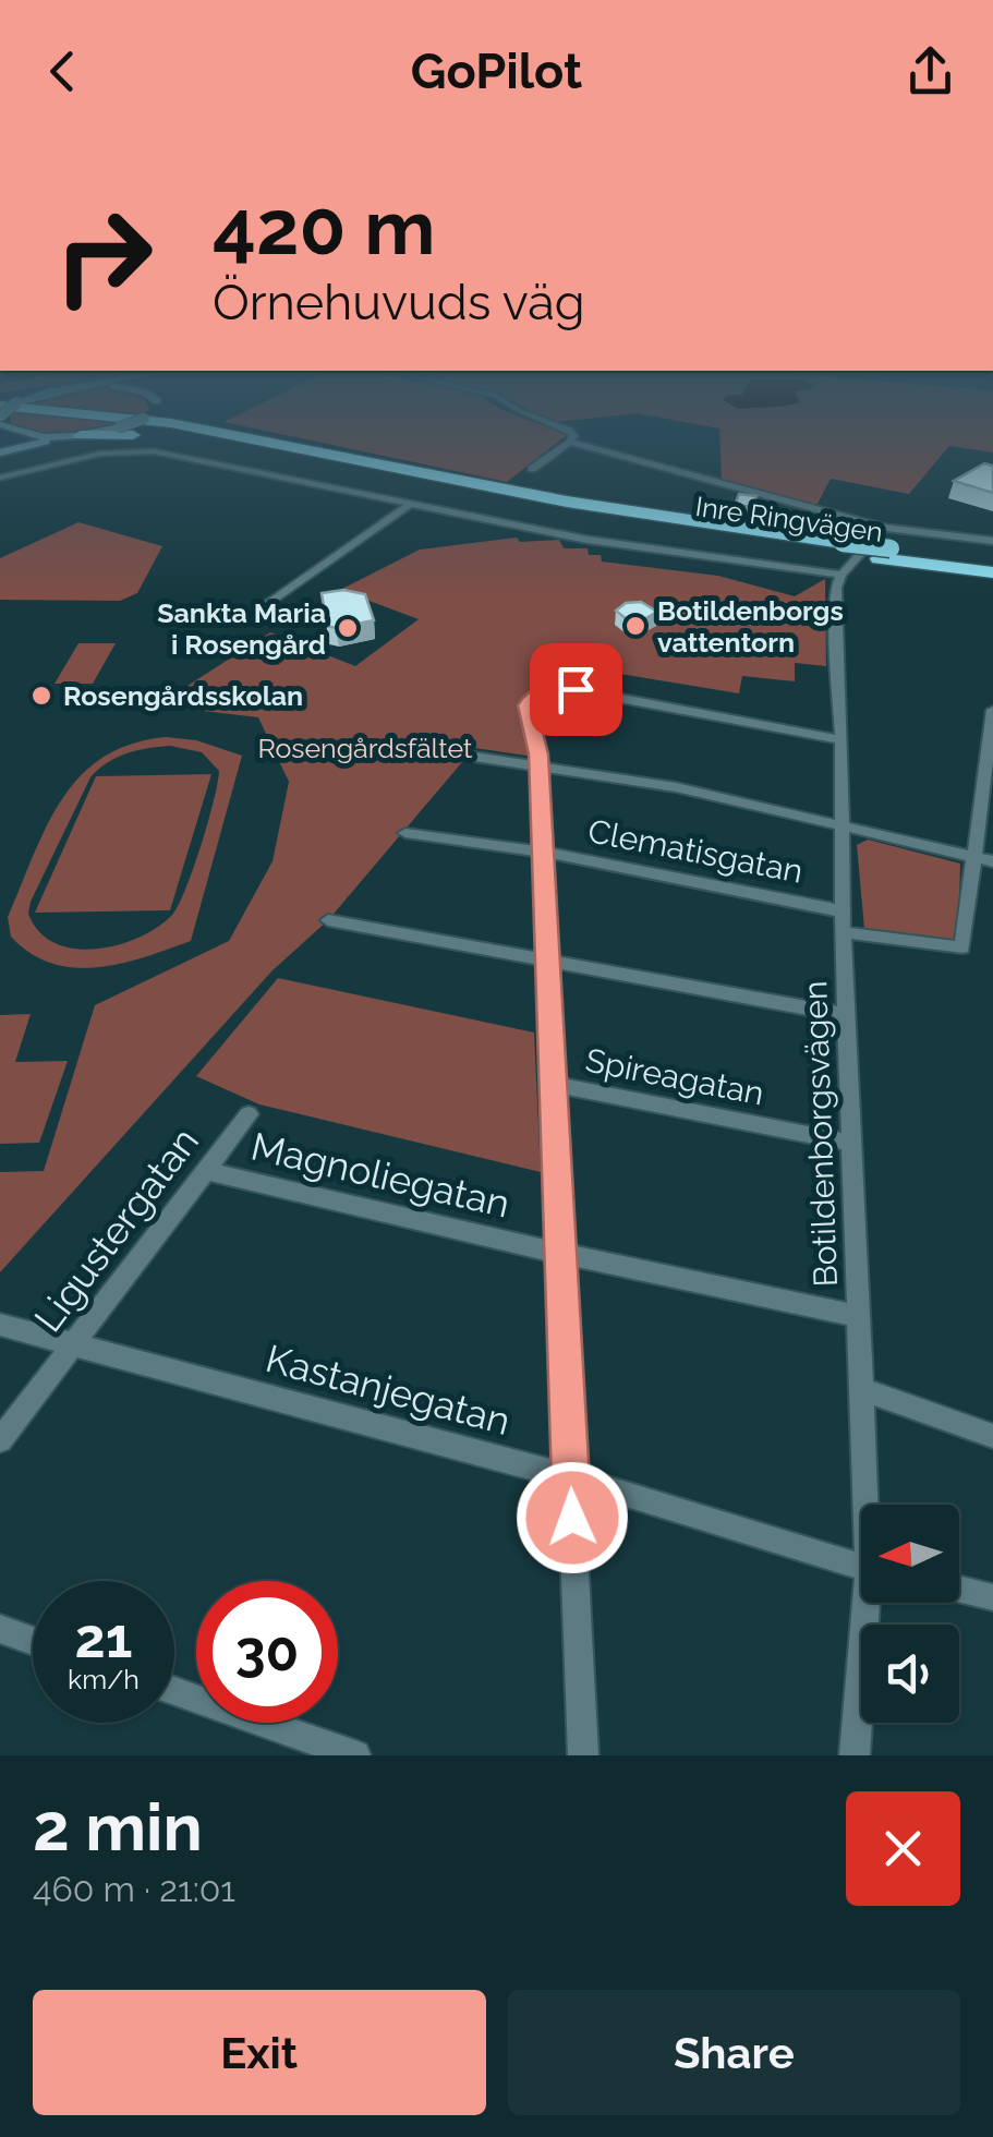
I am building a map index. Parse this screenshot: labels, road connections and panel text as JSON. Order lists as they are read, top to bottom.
{
  "streets": {
    "highway": ["Inre Ringvägen"],
    "street": [
      "Clematisgatan",
      "Spireagatan",
      "Botildenborgsvägen",
      "Magnoliegatan",
      "Ligustergatan",
      "Kastanjegatan"
    ]
  },
  "crossings": [
    ["Clematisgatan", "Botildenborgsvägen"],
    ["Spireagatan", "Botildenborgsvägen"],
    ["Botildenborgsvägen", "Magnoliegatan"],
    ["Magnoliegatan", "Ligustergatan"],
    ["Ligustergatan", "Kastanjegatan"]
  ],
  "parks": ["Rosengårdsfältet"],
  "places": ["Botildenborgs vattentorn", "Sankta Maria i Rosengård", "Rosengårdsskolan"],
  "north": "left",
  "page": {
    "header": "GoPilot",
    "turn": ["420 m", "Örnehuvuds väg"],
    "speed": "21 km/h",
    "limit": "30",
    "heading": ["2 min", "460 m · 21:01"],
    "buttons": ["Exit", "Share"]
  }
}
